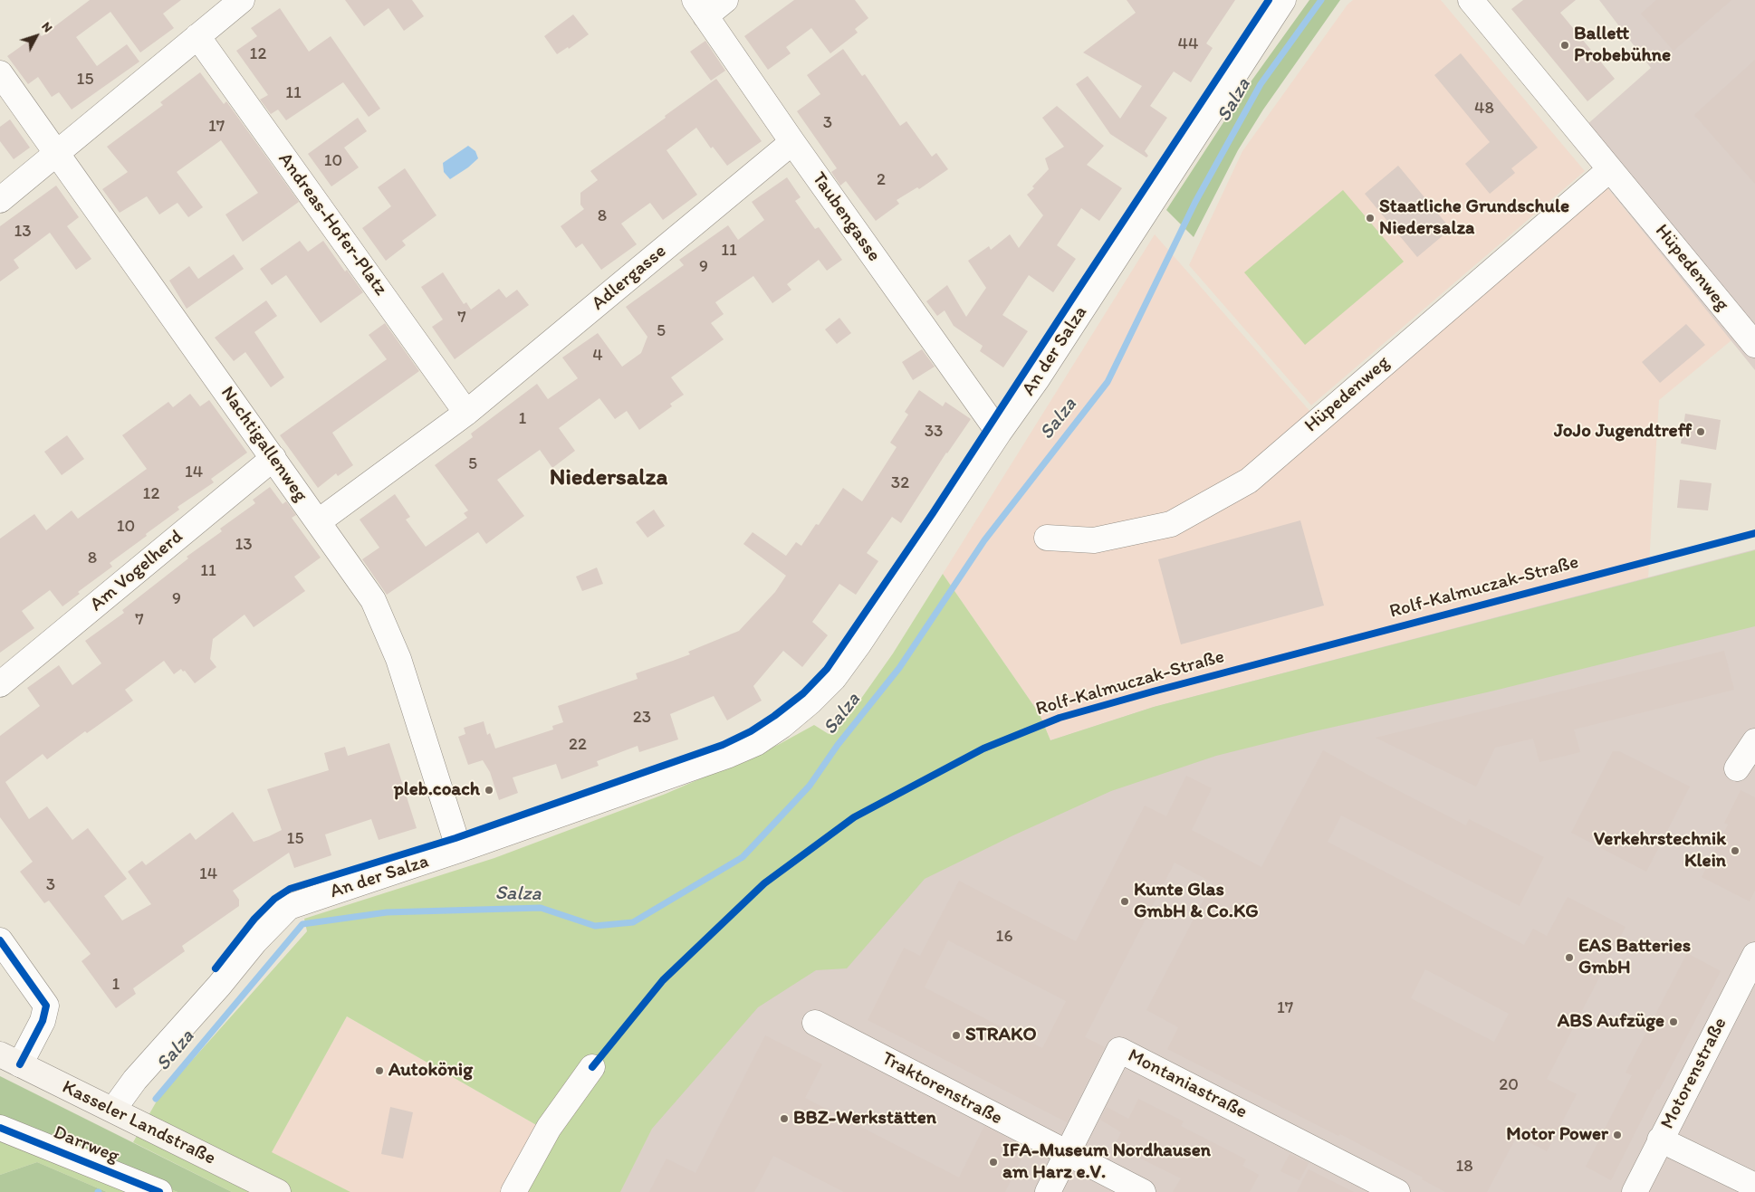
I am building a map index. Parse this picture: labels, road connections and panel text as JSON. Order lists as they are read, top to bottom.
{
  "streets": {
    "main road": ["Kasseler Landstraße"],
    "street": [
      "Taubengasse",
      "Andreas-Hofer-Platz",
      "Hüpedenweg",
      "Adlergasse",
      "An der Salza",
      "Nachtigallenweg",
      "Am Vogelherd",
      "Motorenstraße",
      "Montaniastraße",
      "Traktorenstraße",
      "Darrweg"
    ],
    "cycle path": ["Rolf-Kalmuczak-Straße"]
  },
  "crossings": [
    ["Taubengasse", "Adlergasse"],
    ["Taubengasse", "An der Salza"],
    ["Andreas-Hofer-Platz", "Adlergasse"],
    ["An der Salza", "Nachtigallenweg"],
    ["An der Salza", "Kasseler Landstraße"],
    ["Nachtigallenweg", "Am Vogelherd"],
    ["Montaniastraße", "Traktorenstraße"]
  ],
  "districts": ["Niedersalza"],
  "water": ["Salza"],
  "places": [
    "Ballett Probebühne",
    "Staatliche Grundschule Niedersalza",
    "JoJo Jugendtreff",
    "pleb.coach",
    "Verkehrstechnik Klein",
    "Kunte Glas GmbH & Co.KG",
    "EAS Batteries GmbH",
    "ABS Aufzüge",
    "STRAKO",
    "Autokönig",
    "BBZ-Werkstätten",
    "Motor Power",
    "IFA-Museum Nordhausen am Harz e.V."
  ],
  "house_numbers": [
    "44",
    "12",
    "15",
    "11",
    "48",
    "3",
    "17",
    "10",
    "2",
    "8",
    "13",
    "11",
    "9",
    "7",
    "5",
    "4",
    "1",
    "33",
    "5",
    "14",
    "32",
    "12",
    "10",
    "13",
    "8",
    "11",
    "9",
    "7",
    "23",
    "22",
    "15",
    "14",
    "3",
    "16",
    "1",
    "17",
    "20",
    "18"
  ],
  "north": "top right"
}
